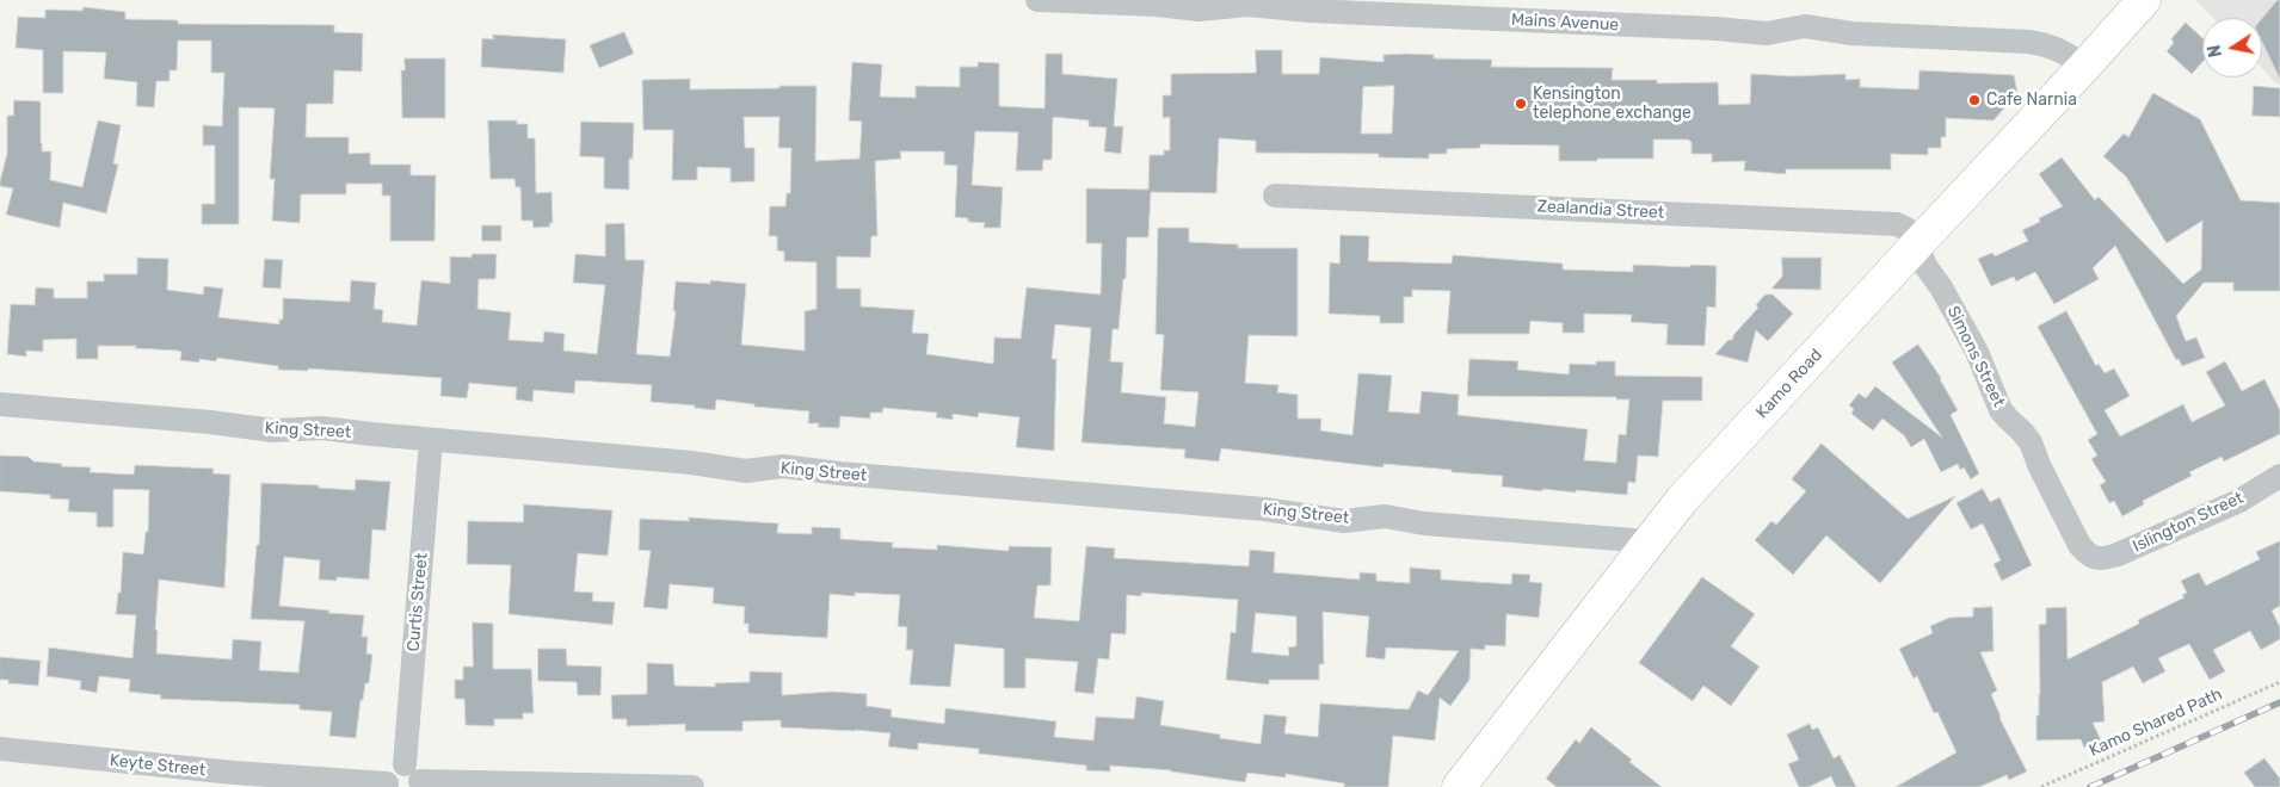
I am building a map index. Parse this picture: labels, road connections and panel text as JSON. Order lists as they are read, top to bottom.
{
  "streets": {
    "main road": ["Kamo Road"],
    "street": [
      "Mains Avenue",
      "Zealandia Street",
      "Simons Street",
      "King Street",
      "Islington Street",
      "Curtis Street",
      "Keyte Street"
    ],
    "path": ["Kamo Shared Path"]
  },
  "crossings": [
    ["Mains Avenue", "Kamo Road"],
    ["Zealandia Street", "Simons Street"],
    ["Zealandia Street", "Kamo Road"],
    ["Simons Street", "Kamo Road"],
    ["Simons Street", "Islington Street"],
    ["Kamo Road", "King Street"],
    ["King Street", "Curtis Street"]
  ],
  "places": ["Cafe Narnia", "Kensington telephone exchange"],
  "north": "left"
}
